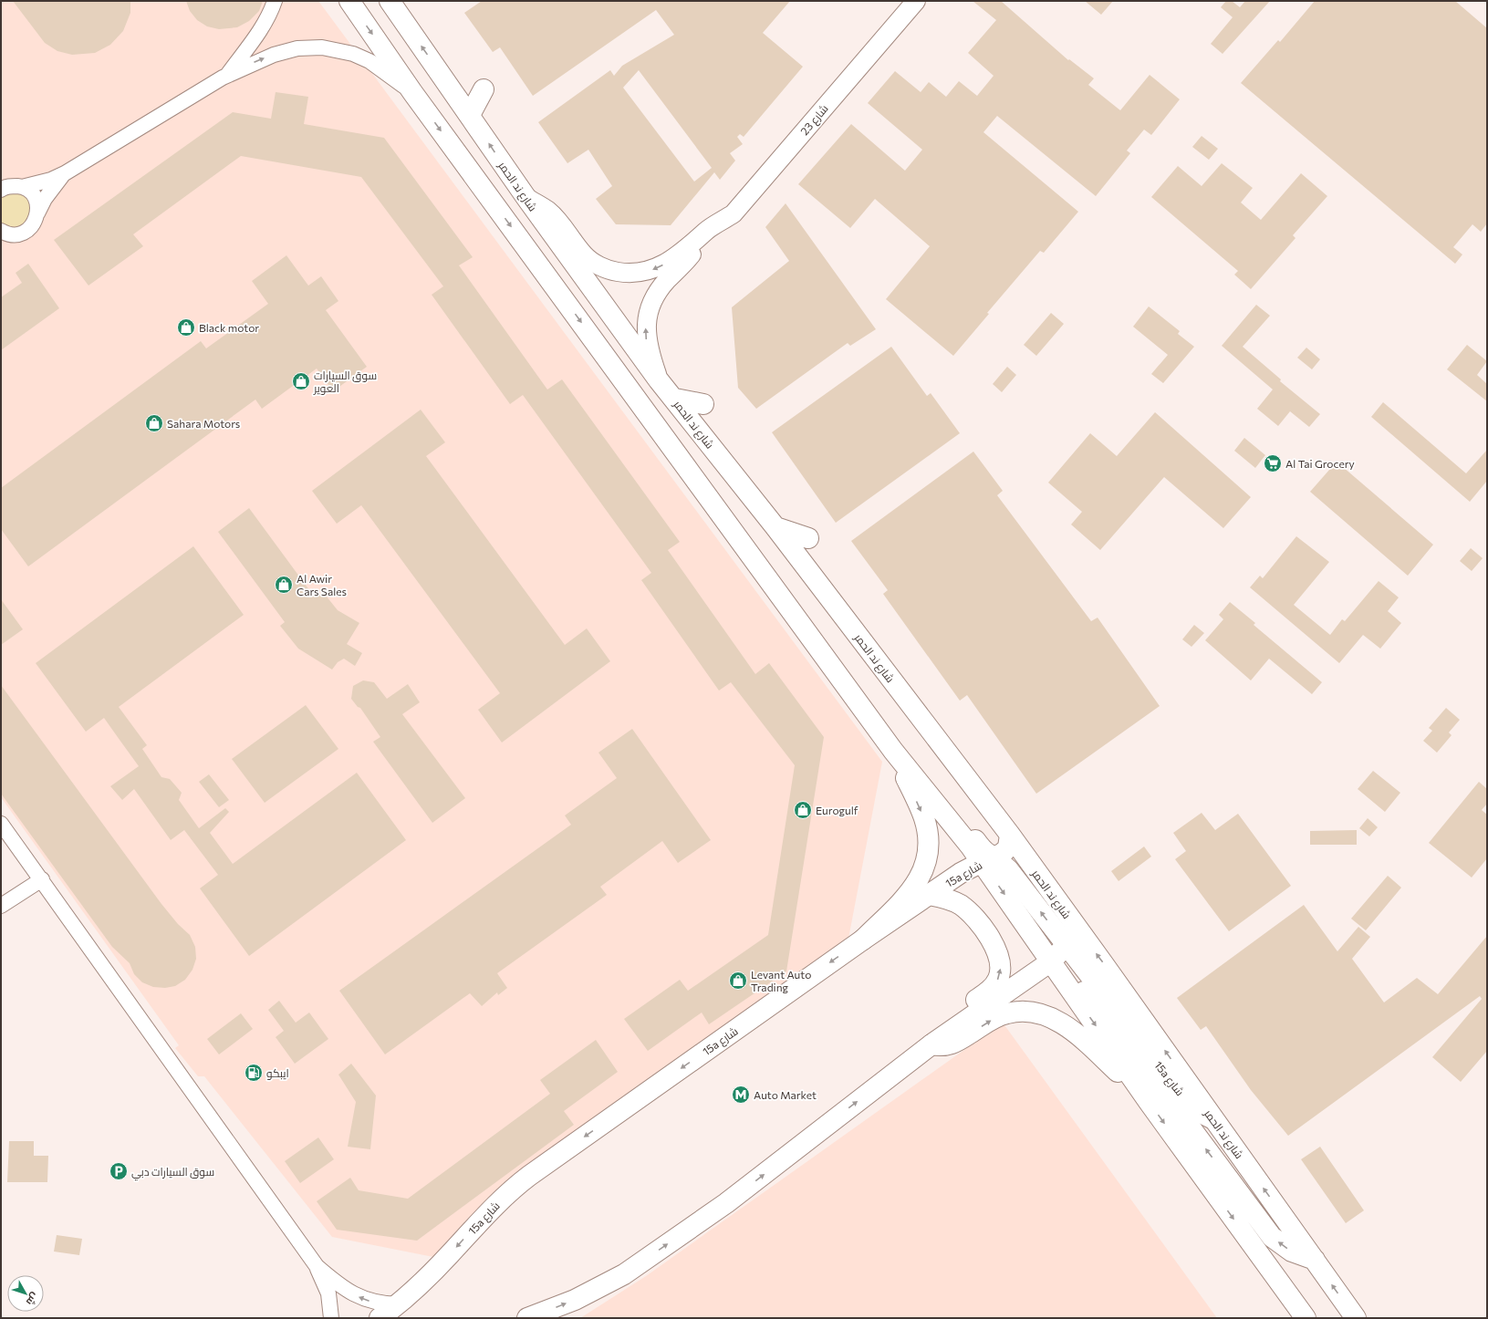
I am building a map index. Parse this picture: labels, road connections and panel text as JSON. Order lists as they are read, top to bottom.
{
  "streets": {
    "main road": ["شارع ند الحمر", "15a شارع"],
    "street": ["شارع 23"]
  },
  "crossings": [
    ["شارع 23", "شارع ند الحمر"],
    ["شارع ند الحمر", "15a شارع"]
  ],
  "places": {
    "shop": [
      "Black motor",
      "سوق السيارات العوير",
      "Sahara Motors",
      "Al Awir Cars Sales",
      "Eurogulf",
      "Levant Auto Trading"
    ],
    "supermarket": ["Al Tai Grocery"],
    "fuel station": ["ايبكو"],
    "metro station": ["Auto Market"],
    "parking": ["سوق السيارات دبي"]
  },
  "north": "bottom right"
}
